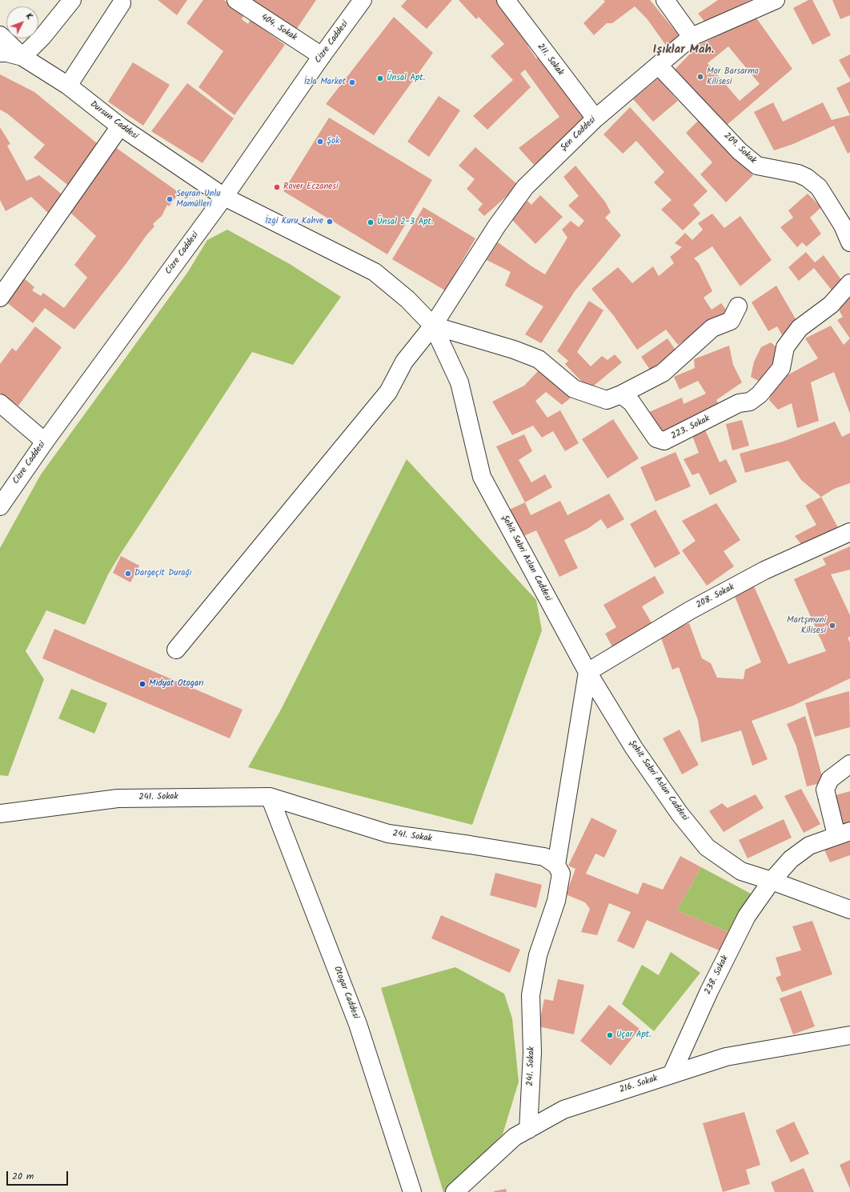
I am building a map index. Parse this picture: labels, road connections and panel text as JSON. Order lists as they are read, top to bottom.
{
  "streets": {
    "street": [
      "404. Sokak",
      "Cizre Caddesi",
      "211. Sokak",
      "Dursun Caddesi",
      "Şen Caddesi",
      "209. Sokak",
      "223. Sokak",
      "Şehit Sabri Aslan Caddesi",
      "208. Sokak",
      "241. Sokak",
      "238. Sokak",
      "Otogar Caddesi",
      "216. Sokak"
    ]
  },
  "crossings": [
    ["404. Sokak", "Cizre Caddesi"],
    ["Cizre Caddesi", "Dursun Caddesi"],
    ["Cizre Caddesi", "Şehit Sabri Aslan Caddesi"],
    ["211. Sokak", "Şen Caddesi"],
    ["Dursun Caddesi", "Şehit Sabri Aslan Caddesi"],
    ["Şen Caddesi", "209. Sokak"],
    ["Şen Caddesi", "Şehit Sabri Aslan Caddesi"],
    ["Şehit Sabri Aslan Caddesi", "208. Sokak"],
    ["Şehit Sabri Aslan Caddesi", "238. Sokak"],
    ["241. Sokak", "Otogar Caddesi"],
    ["241. Sokak", "216. Sokak"],
    ["238. Sokak", "216. Sokak"]
  ],
  "districts": ["Işıklar Mah."],
  "places": [
    "Mor Barsarmo Kilisesi",
    "Ünsal Apt.",
    "İzla Market",
    "Şok",
    "Rover Eczanesi",
    "Seyran Unlu Mamülleri",
    "İzgi Kuru Kahve",
    "Ünsal 2-3 Apt.",
    "Dargeçit Durağı",
    "Martşmuni Kilisesi",
    "Midyat Otogarı",
    "Uçar Apt."
  ],
  "scale_bar": "20 m",
  "north": "top right"
}
